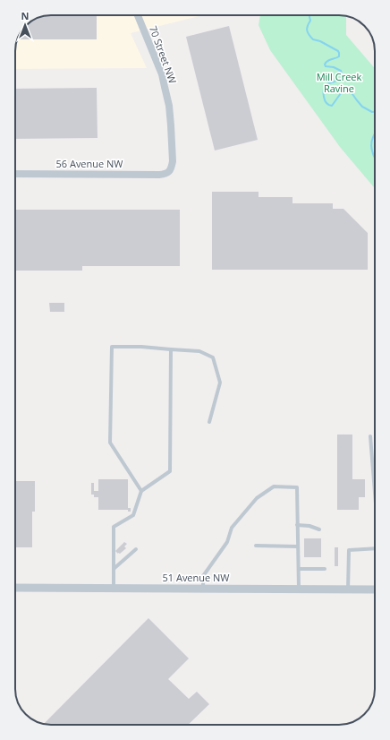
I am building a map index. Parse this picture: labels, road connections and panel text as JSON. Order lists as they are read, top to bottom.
{
  "streets": {
    "street": ["70 Street NW", "56 Avenue NW", "51 Avenue NW"]
  },
  "crossings": [
    ["70 Street NW", "56 Avenue NW"]
  ],
  "parks": ["Mill Creek Ravine"],
  "north": "top"
}
